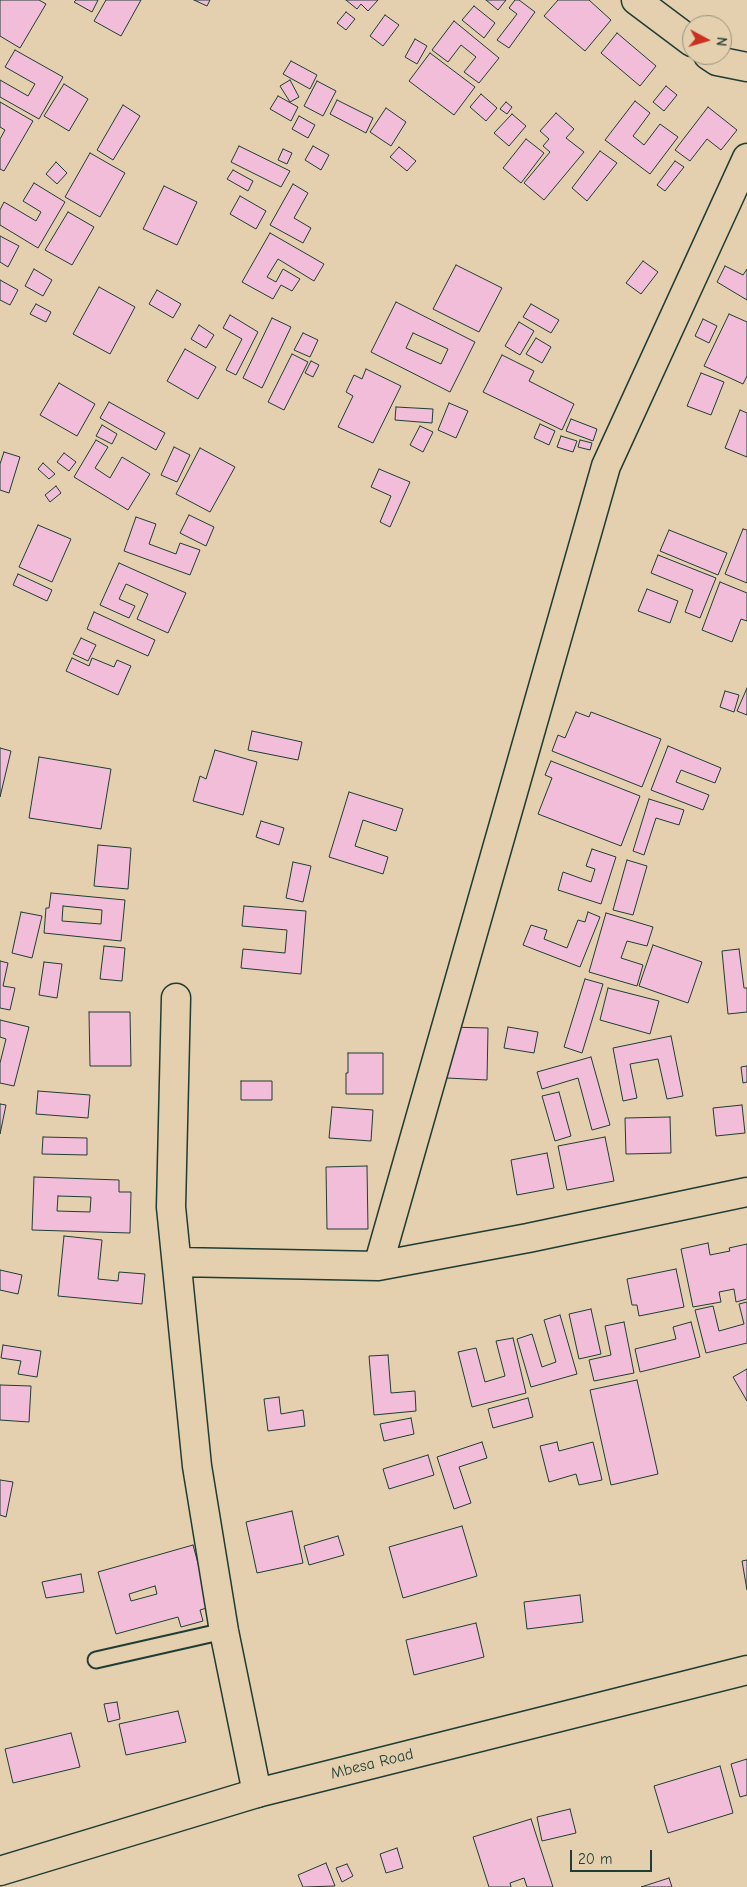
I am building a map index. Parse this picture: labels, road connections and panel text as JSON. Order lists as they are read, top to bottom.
{
  "streets": {
    "street": ["Mbesa Road"]
  },
  "scale_bar": "20 m",
  "north": "right"
}
